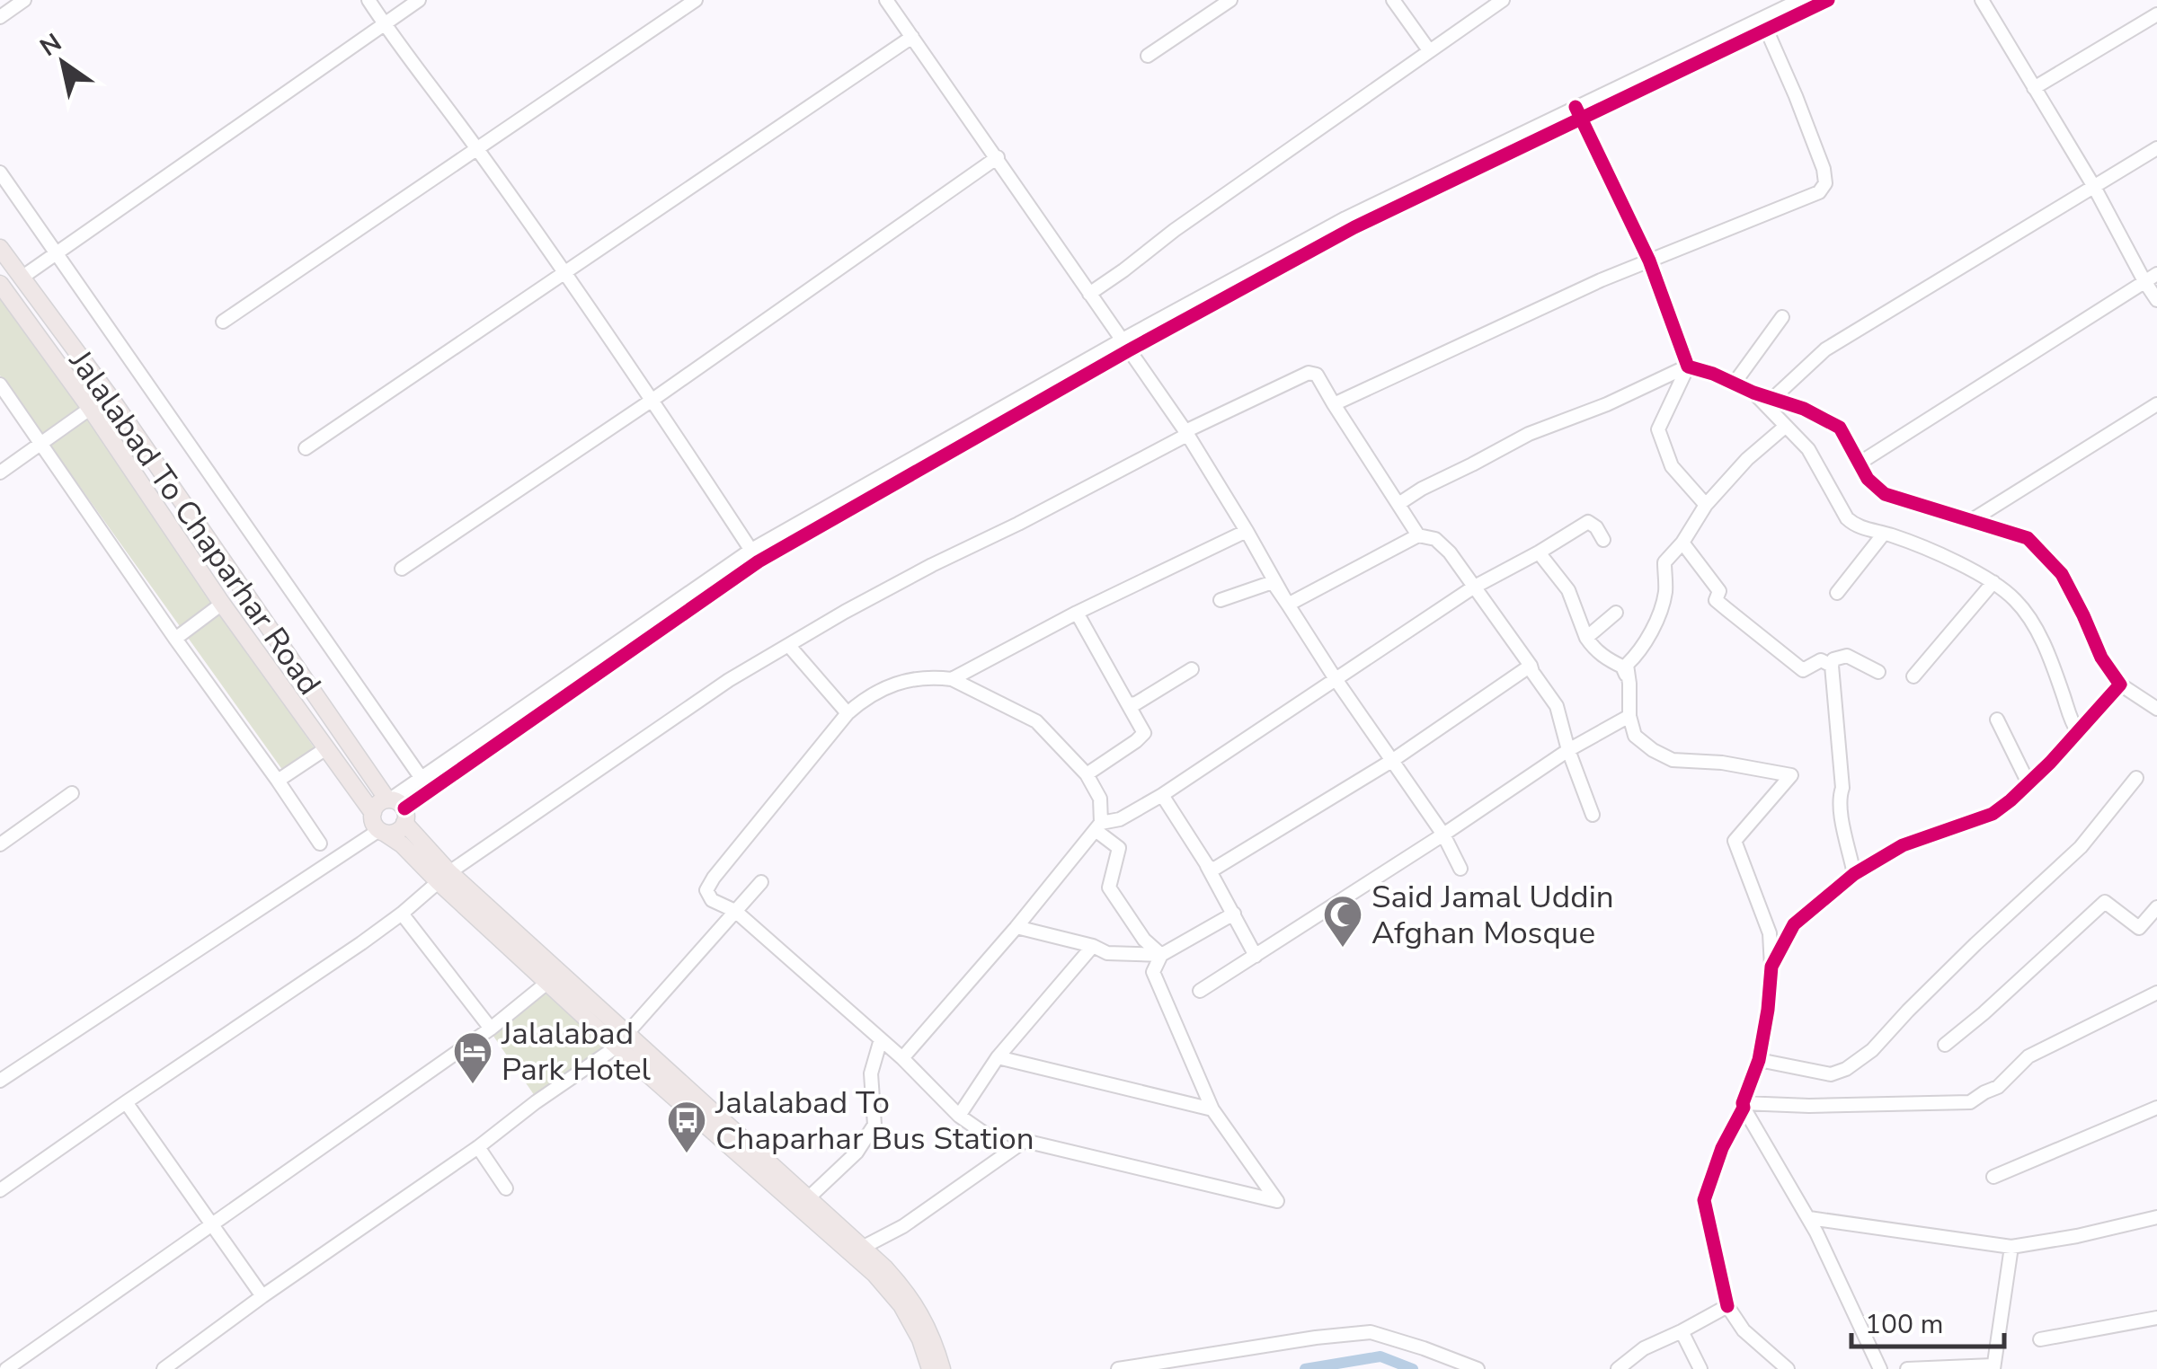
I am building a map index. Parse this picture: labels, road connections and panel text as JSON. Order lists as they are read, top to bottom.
{
  "streets": {
    "main road": ["Jalalabad To Chaparhar Road"]
  },
  "places": {
    "mosque": ["Said Jamal Uddin Afghan Mosque"],
    "hotel": ["Jalalabad Park Hotel"],
    "bus stop": ["Jalalabad To Chaparhar Bus Station"]
  },
  "scale_bar": "100 m",
  "north": "top left"
}
